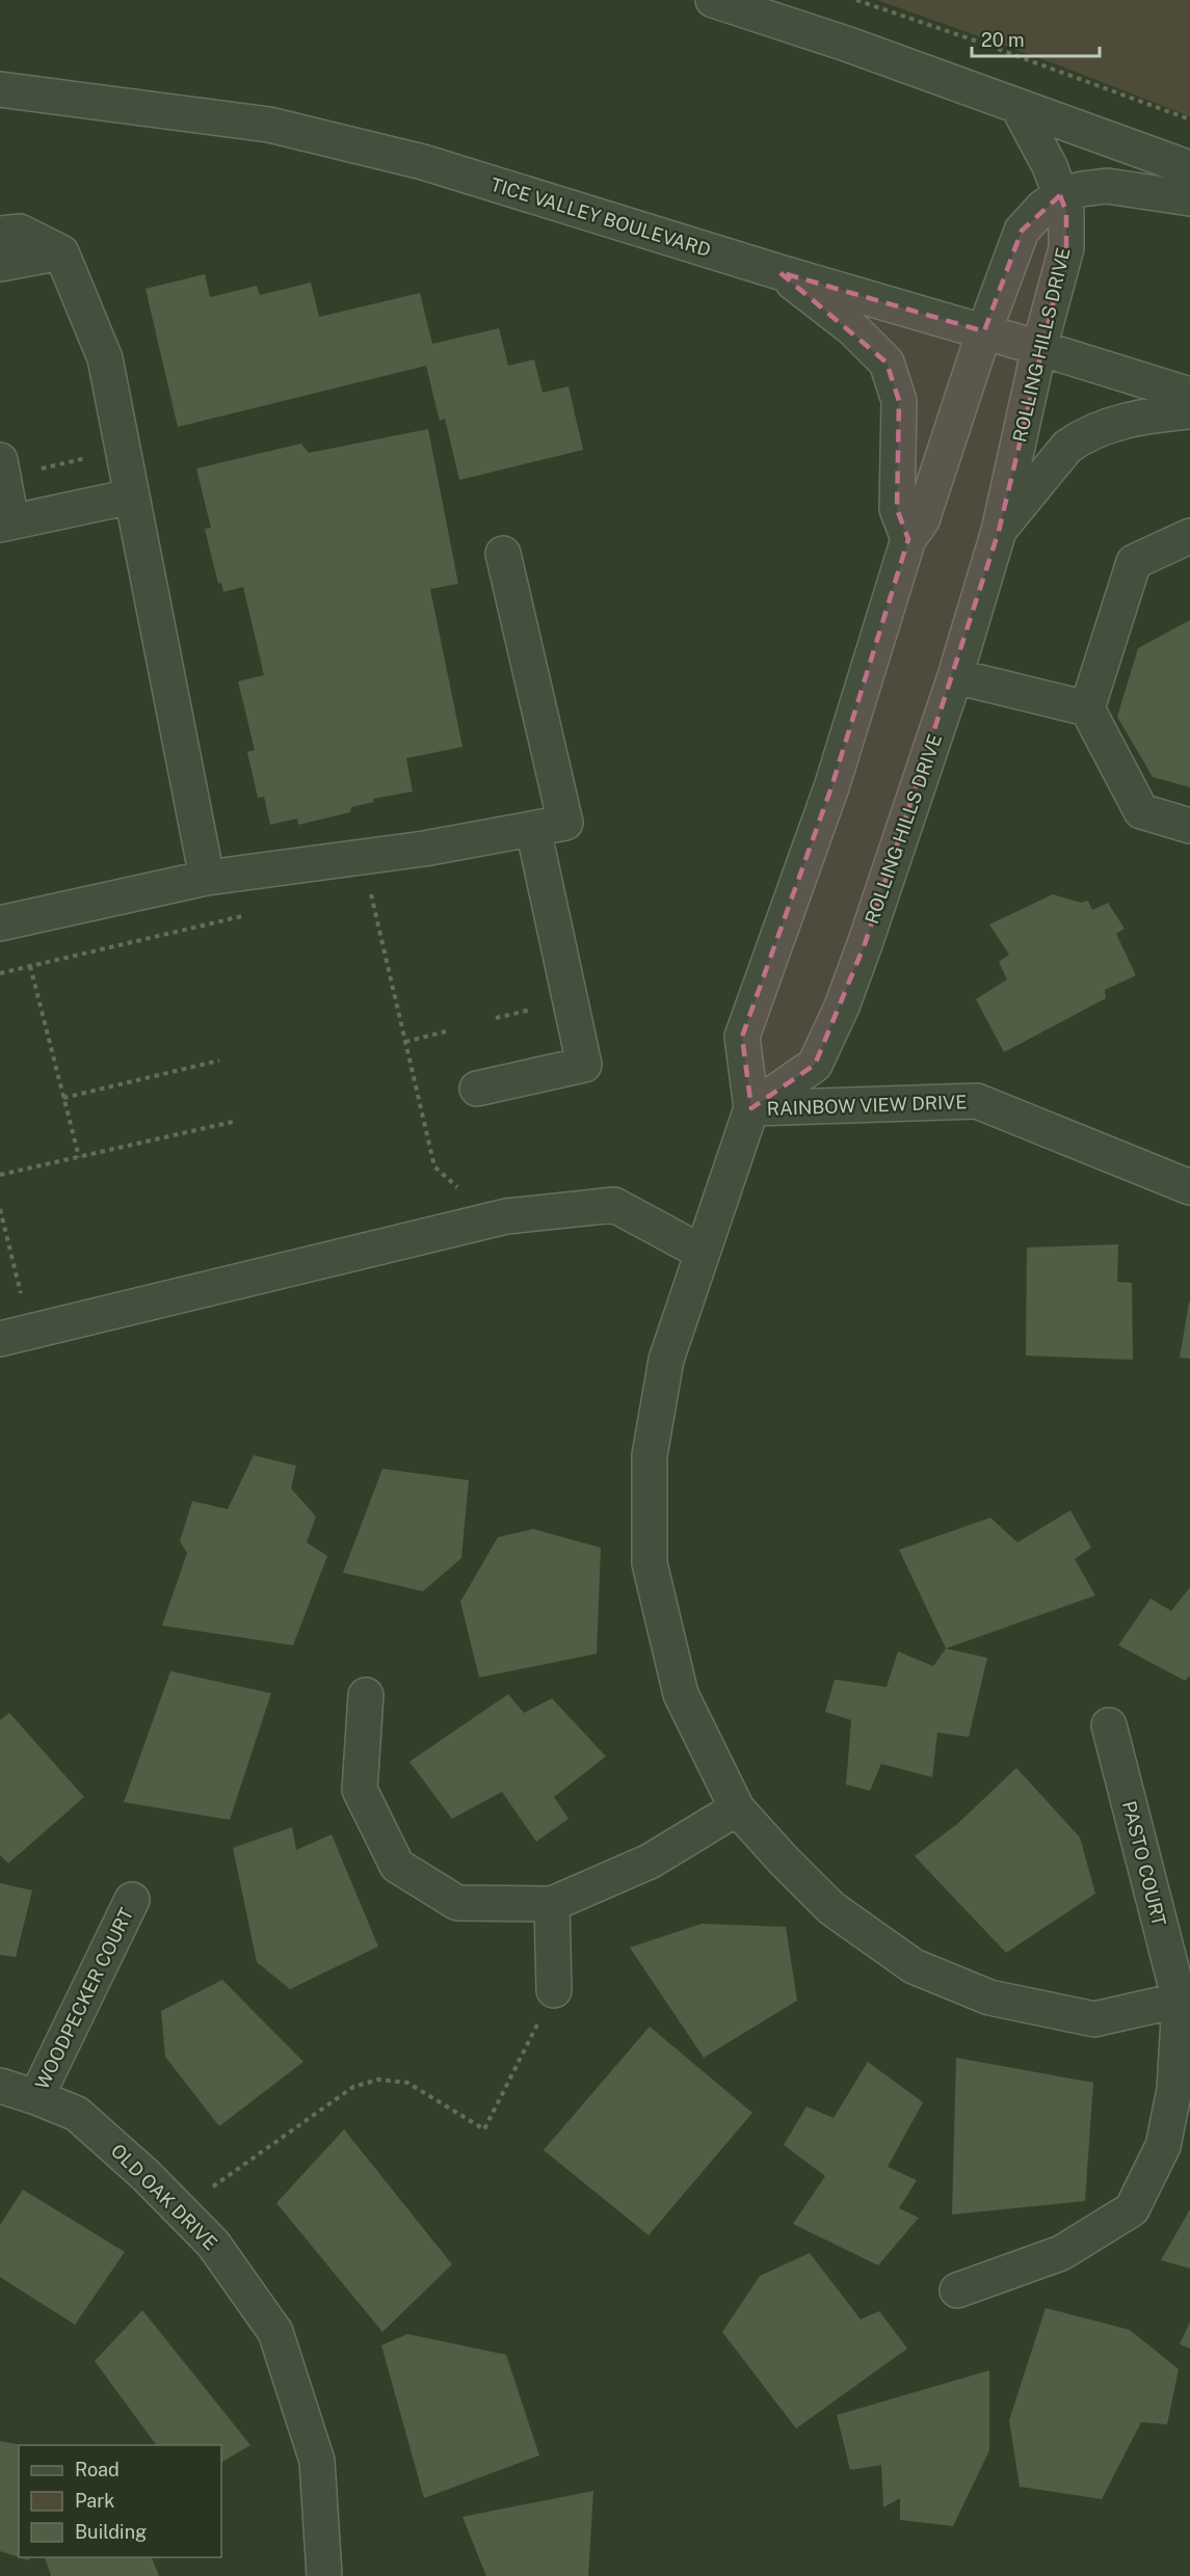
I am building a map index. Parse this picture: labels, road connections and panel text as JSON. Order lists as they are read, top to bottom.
{
  "streets": {
    "street": [
      "TICE VALLEY BOULEVARD",
      "ROLLING HILLS DRIVE",
      "RAINBOW VIEW DRIVE",
      "PASTO COURT",
      "WOODPECKER COURT",
      "OLD OAK DRIVE"
    ]
  },
  "crossings": [
    ["TICE VALLEY BOULEVARD", "ROLLING HILLS DRIVE"],
    ["ROLLING HILLS DRIVE", "RAINBOW VIEW DRIVE"],
    ["WOODPECKER COURT", "OLD OAK DRIVE"]
  ],
  "legend": ["Road", "Park", "Building"],
  "scale_bar": "20 m"
}
